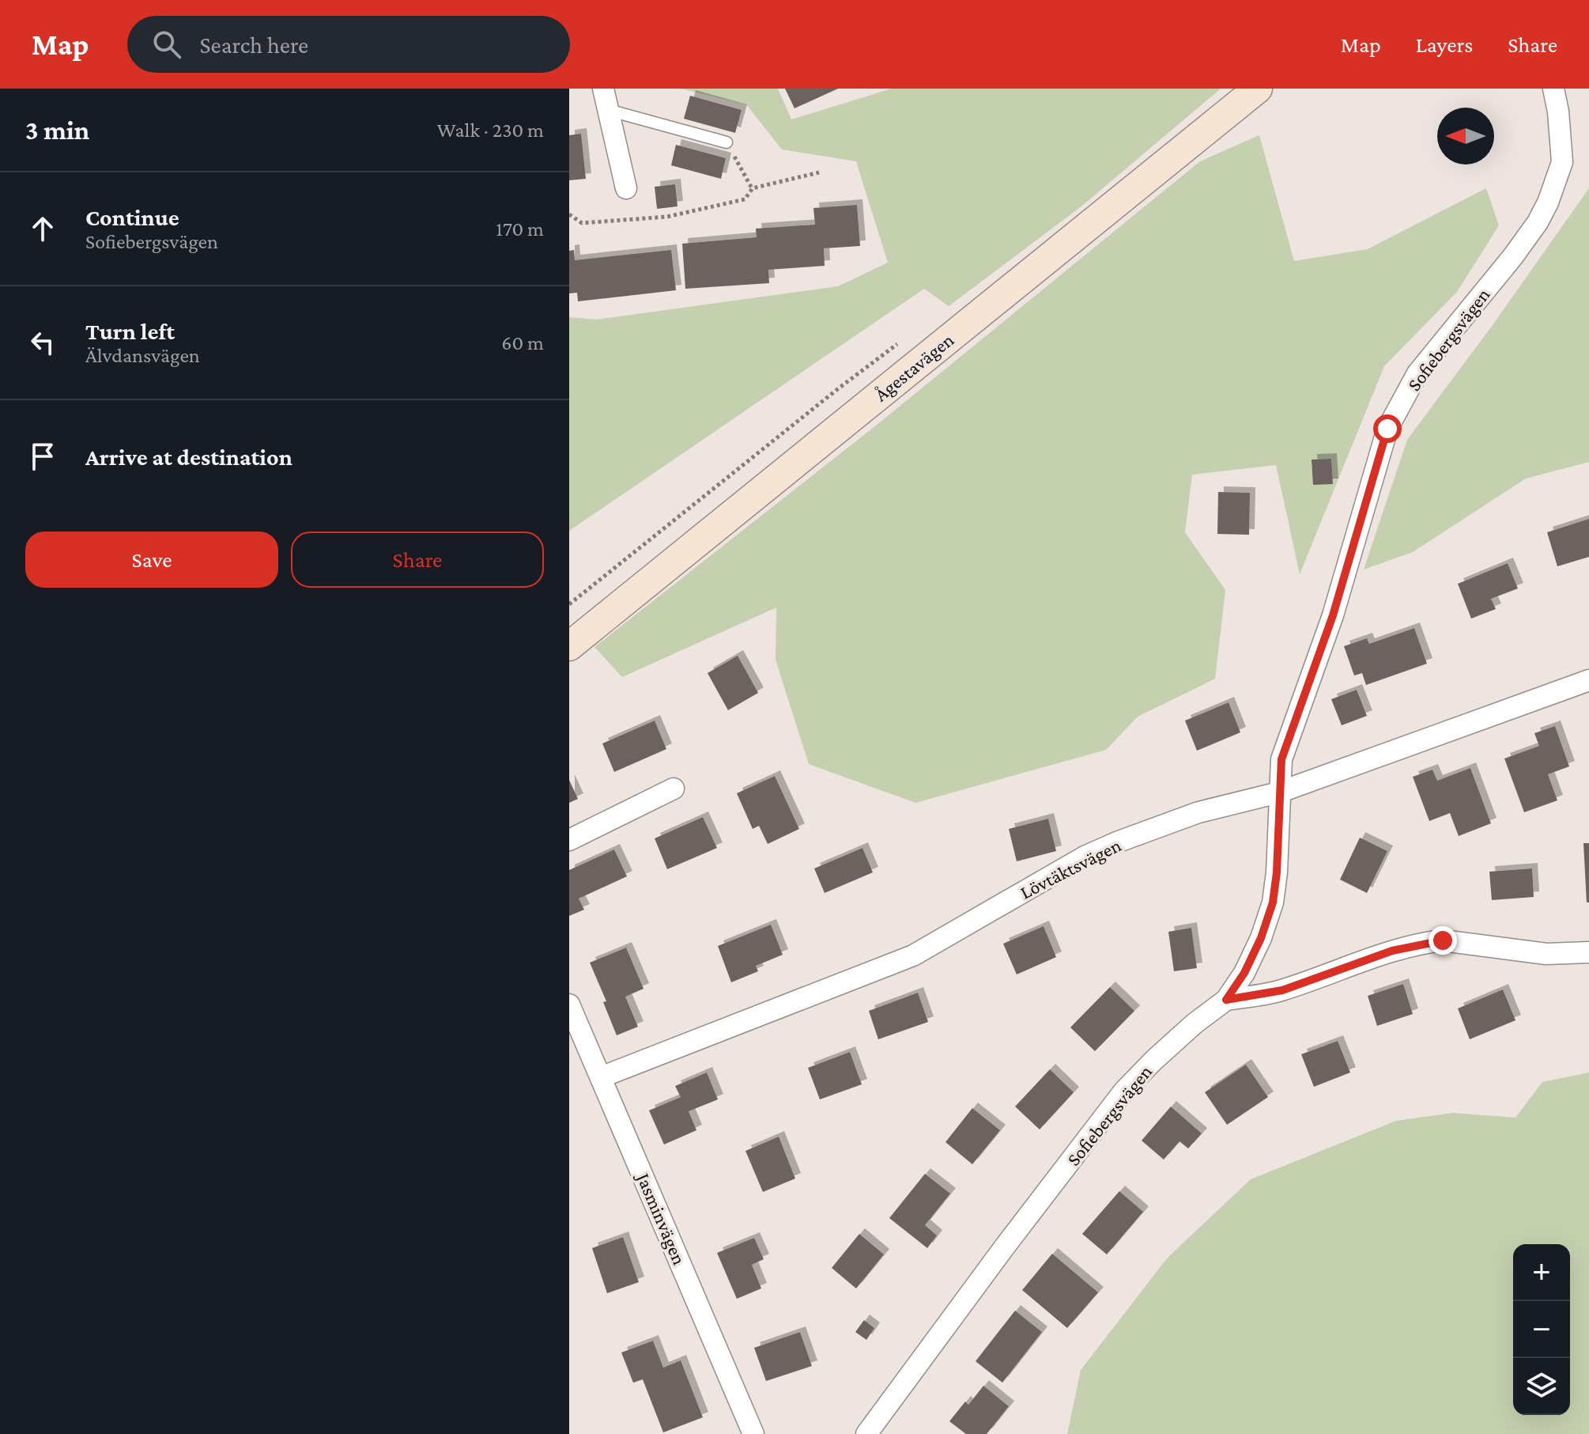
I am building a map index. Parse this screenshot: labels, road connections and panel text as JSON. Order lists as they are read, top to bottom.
{
  "streets": {
    "main road": ["Ågestavägen"],
    "street": ["Sofiebergsvägen", "Lövtäktsvägen", "Jasminvägen"]
  },
  "crossings": [
    ["Sofiebergsvägen", "Lövtäktsvägen"],
    ["Lövtäktsvägen", "Jasminvägen"]
  ],
  "north": "left",
  "page": {
    "header": "Map",
    "search": "Search here",
    "nav": ["Map", "Layers", "Share"],
    "heading": ["3 min", "Walk · 230 m"],
    "list": [
      ["Continue", "Sofiebergsvägen", "170 m"],
      ["Turn left", "Älvdansvägen", "60 m"],
      "Arrive at destination"
    ],
    "buttons": ["Save", "Share"],
    "map_buttons": ["+", "−"]
  }
}
